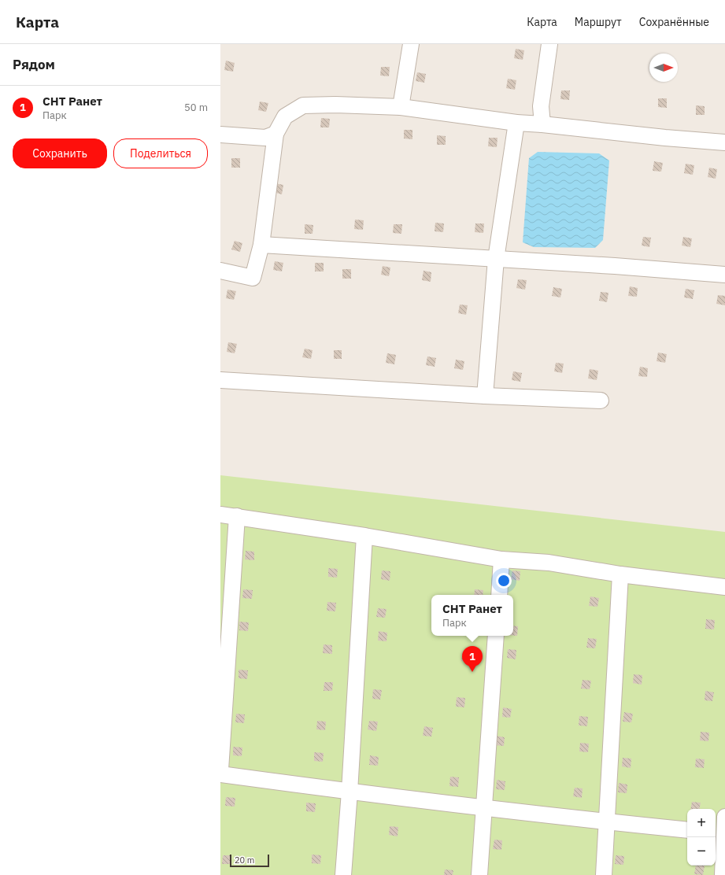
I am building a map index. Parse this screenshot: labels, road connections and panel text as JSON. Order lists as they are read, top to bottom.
{
  "scale_bar": "20 m",
  "north": "right",
  "page": {
    "header": "Карта",
    "nav": ["Карта", "Маршрут", "Сохранённые"],
    "heading": "Рядом",
    "list": [
      {
        "mark": "1",
        "name": "СНТ Ранет",
        "note": "Парк",
        "value": "50 m"
      }
    ],
    "buttons": ["Сохранить", "Поделиться"],
    "popup": ["СНТ Ранет", "Парк"],
    "pins": "1",
    "map_buttons": ["+", "−"],
    "scale": "20 m"
  }
}
